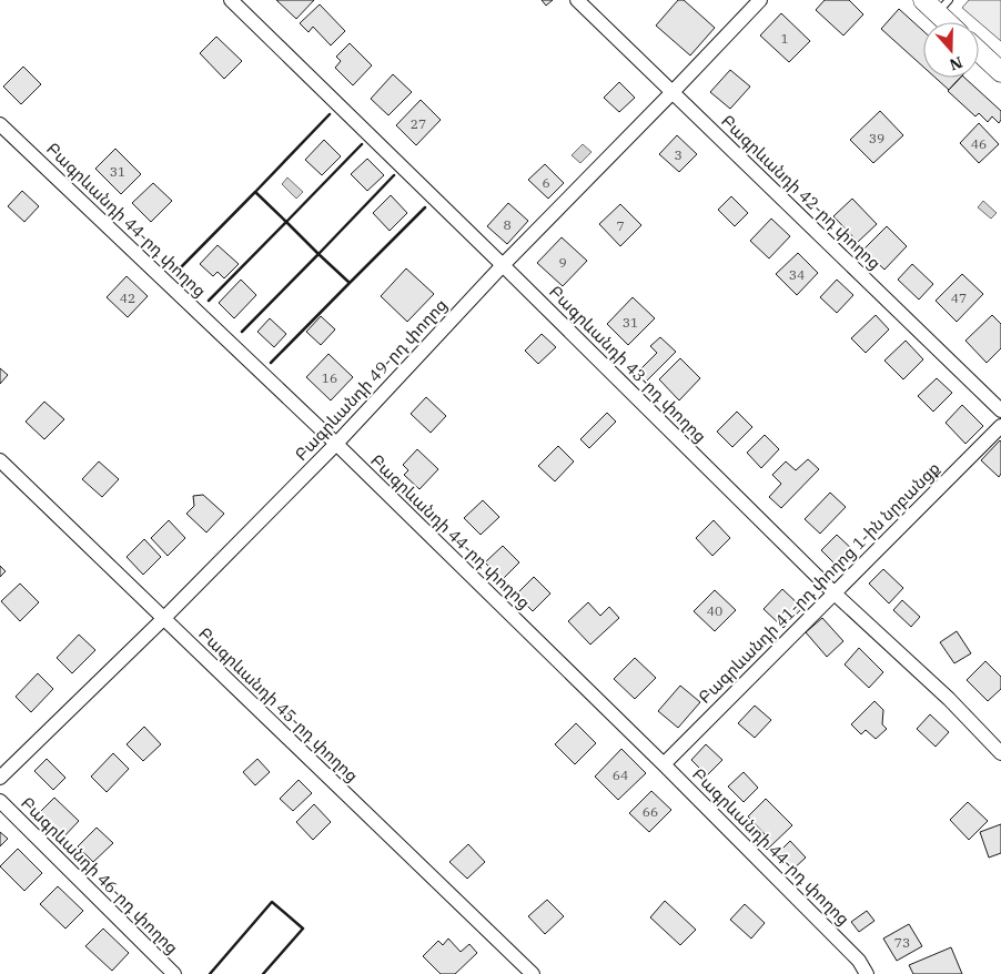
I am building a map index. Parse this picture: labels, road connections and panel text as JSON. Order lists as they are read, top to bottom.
{
  "streets": {
    "street": [
      "Բագրևանդի 42-րդ փողոց",
      "Բագրևանդի 44-րդ փողոց",
      "Բագրևանդի 43-րդ փողոց",
      "Բագրևանդի 49-րդ փողոց",
      "Բագրևանդի 41-րդ փողոց 1-ին նրբանցք",
      "Բագրևանդի 45-րդ փողոց",
      "Բագրևանդի 46-րդ փողոց"
    ]
  },
  "crossings": [
    ["Բագրևանդի 42-րդ փողոց", "Բագրևանդի 49-րդ փողոց"],
    ["Բագրևանդի 44-րդ փողոց", "Բագրևանդի 49-րդ փողոց"],
    ["Բագրևանդի 44-րդ փողոց", "Բագրևանդի 41-րդ փողոց 1-ին նրբանցք"],
    ["Բագրևանդի 43-րդ փողոց", "Բագրևանդի 49-րդ փողոց"],
    ["Բագրևանդի 43-րդ փողոց", "Բագրևանդի 41-րդ փողոց 1-ին նրբանցք"],
    ["Բագրևանդի 49-րդ փողոց", "Բագրևանդի 45-րդ փողոց"]
  ],
  "house_numbers": [
    "1",
    "27",
    "39",
    "46",
    "3",
    "31",
    "6",
    "8",
    "7",
    "9",
    "34",
    "42",
    "47",
    "31",
    "16",
    "40",
    "64",
    "66",
    "73"
  ],
  "north": "bottom"
}
